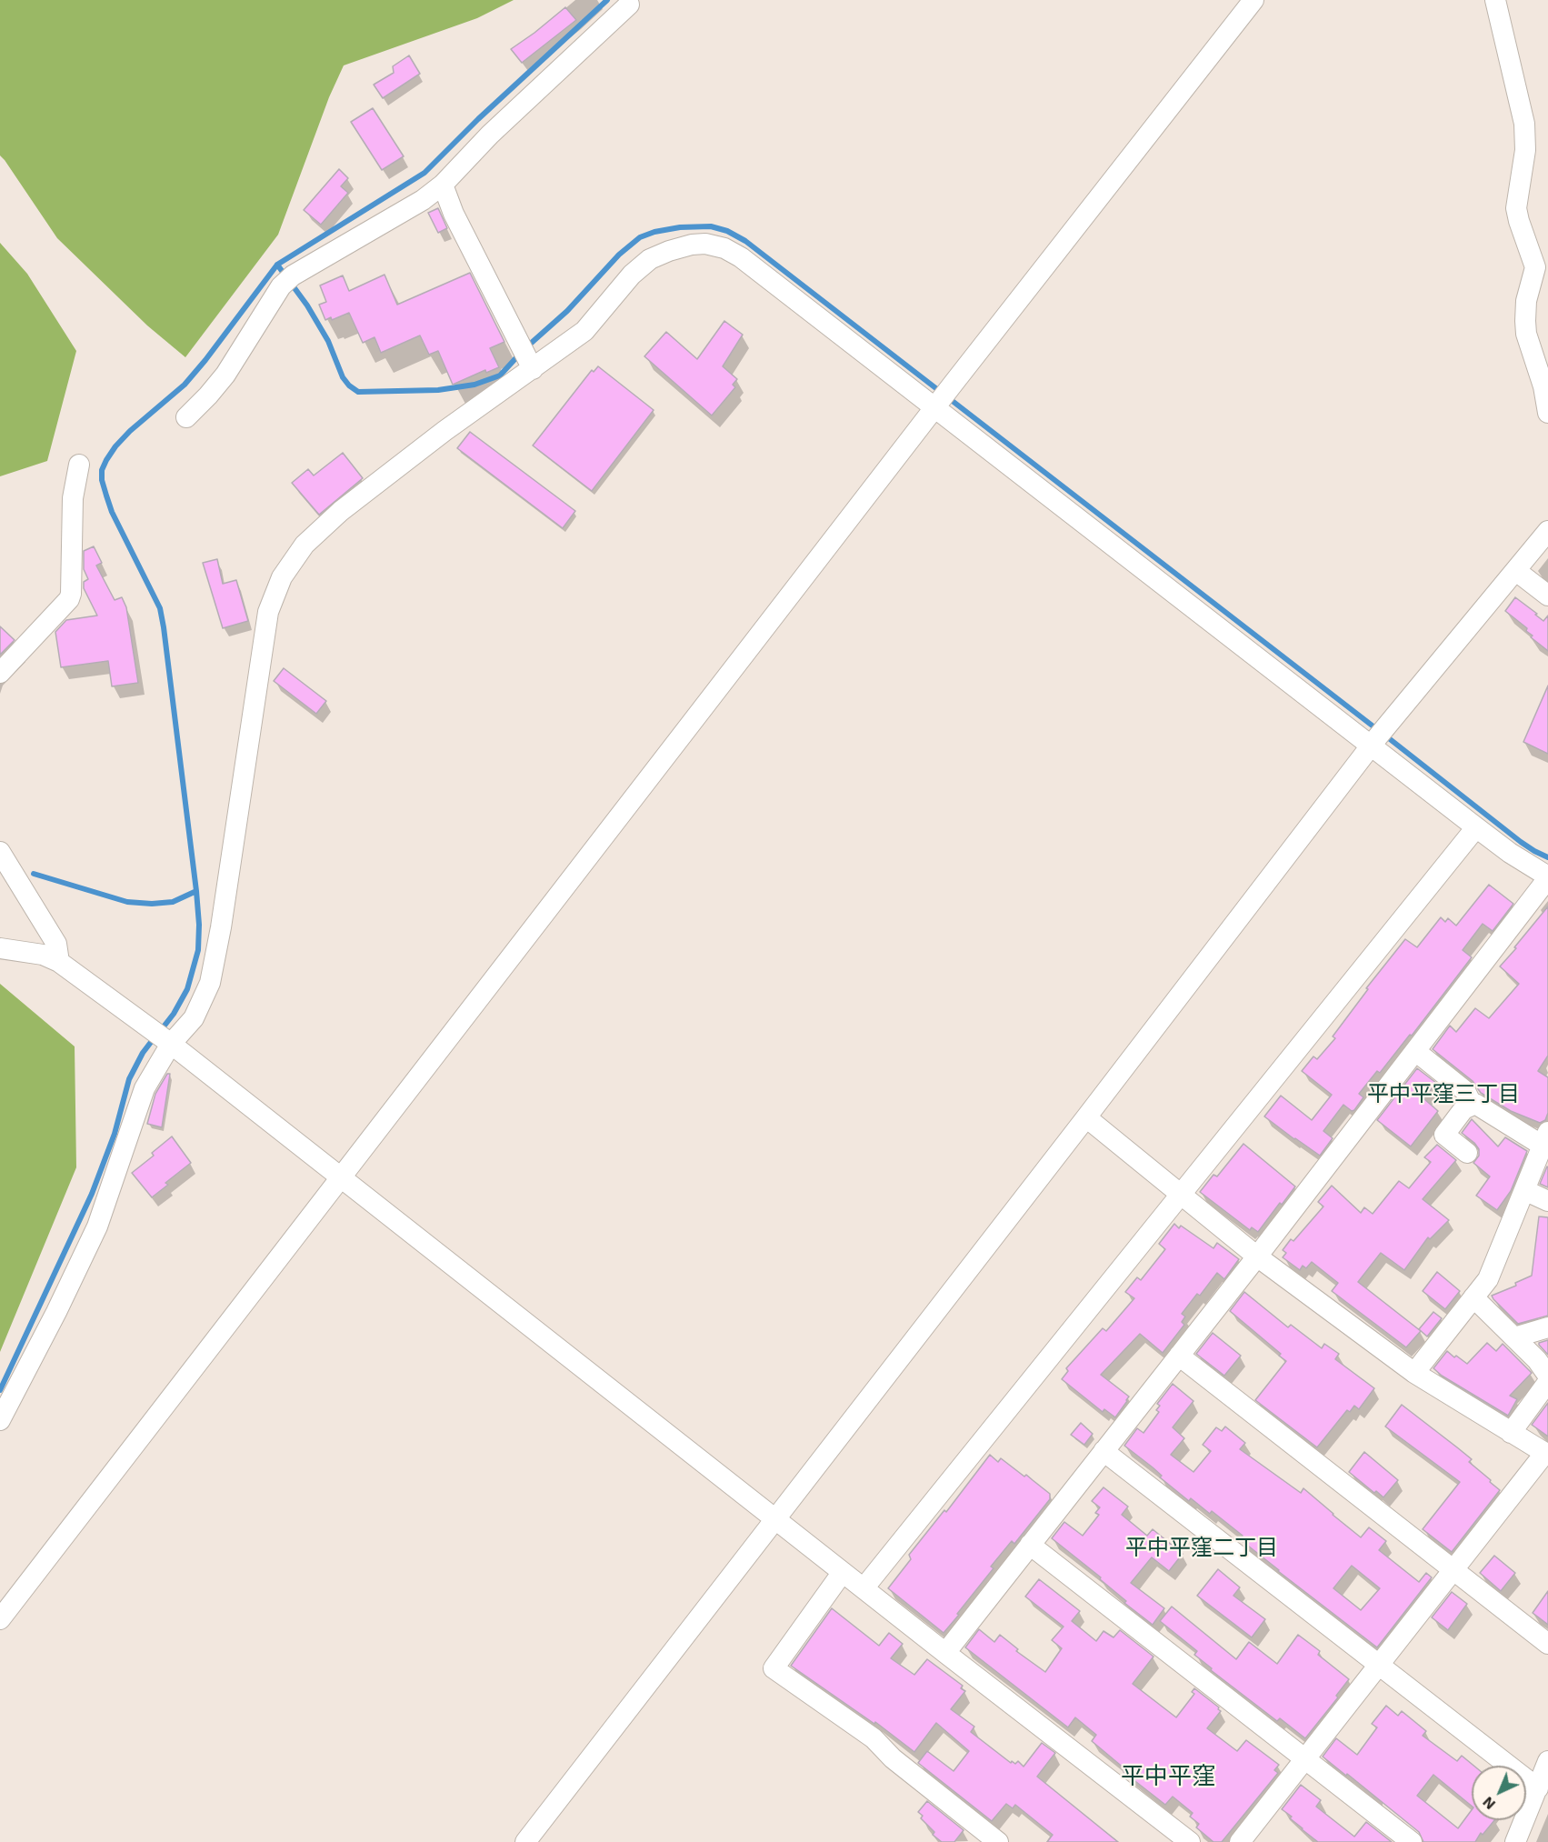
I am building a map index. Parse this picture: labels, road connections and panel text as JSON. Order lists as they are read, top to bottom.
{
  "districts": ["平中平窪三丁目", "平中平窪二丁目", "平中平窪"],
  "north": "bottom left"
}
